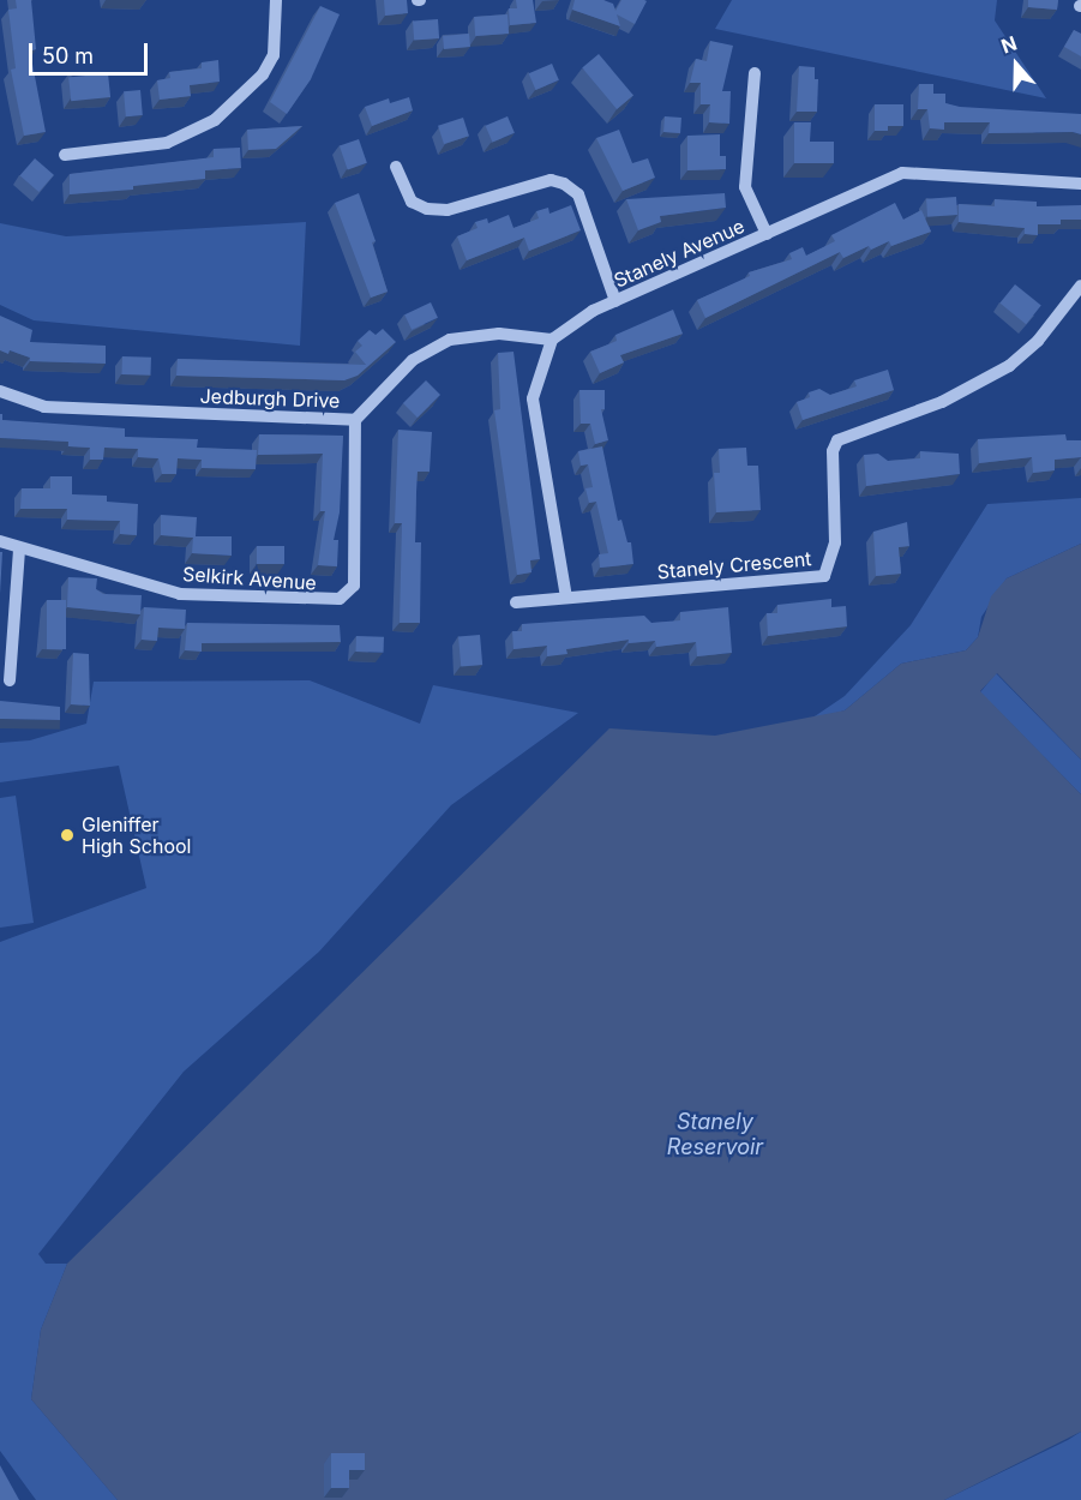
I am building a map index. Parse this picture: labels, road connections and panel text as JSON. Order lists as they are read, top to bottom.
{
  "streets": {
    "street": [
      "Stanely Avenue",
      "Jedburgh Drive",
      "Stanely Crescent",
      "Selkirk Avenue"
    ]
  },
  "crossings": [
    ["Stanely Avenue", "Jedburgh Drive"],
    ["Jedburgh Drive", "Selkirk Avenue"]
  ],
  "water": ["Stanely Reservoir"],
  "places": ["Gleniffer High School"],
  "scale_bar": "50 m",
  "north": "top"
}
